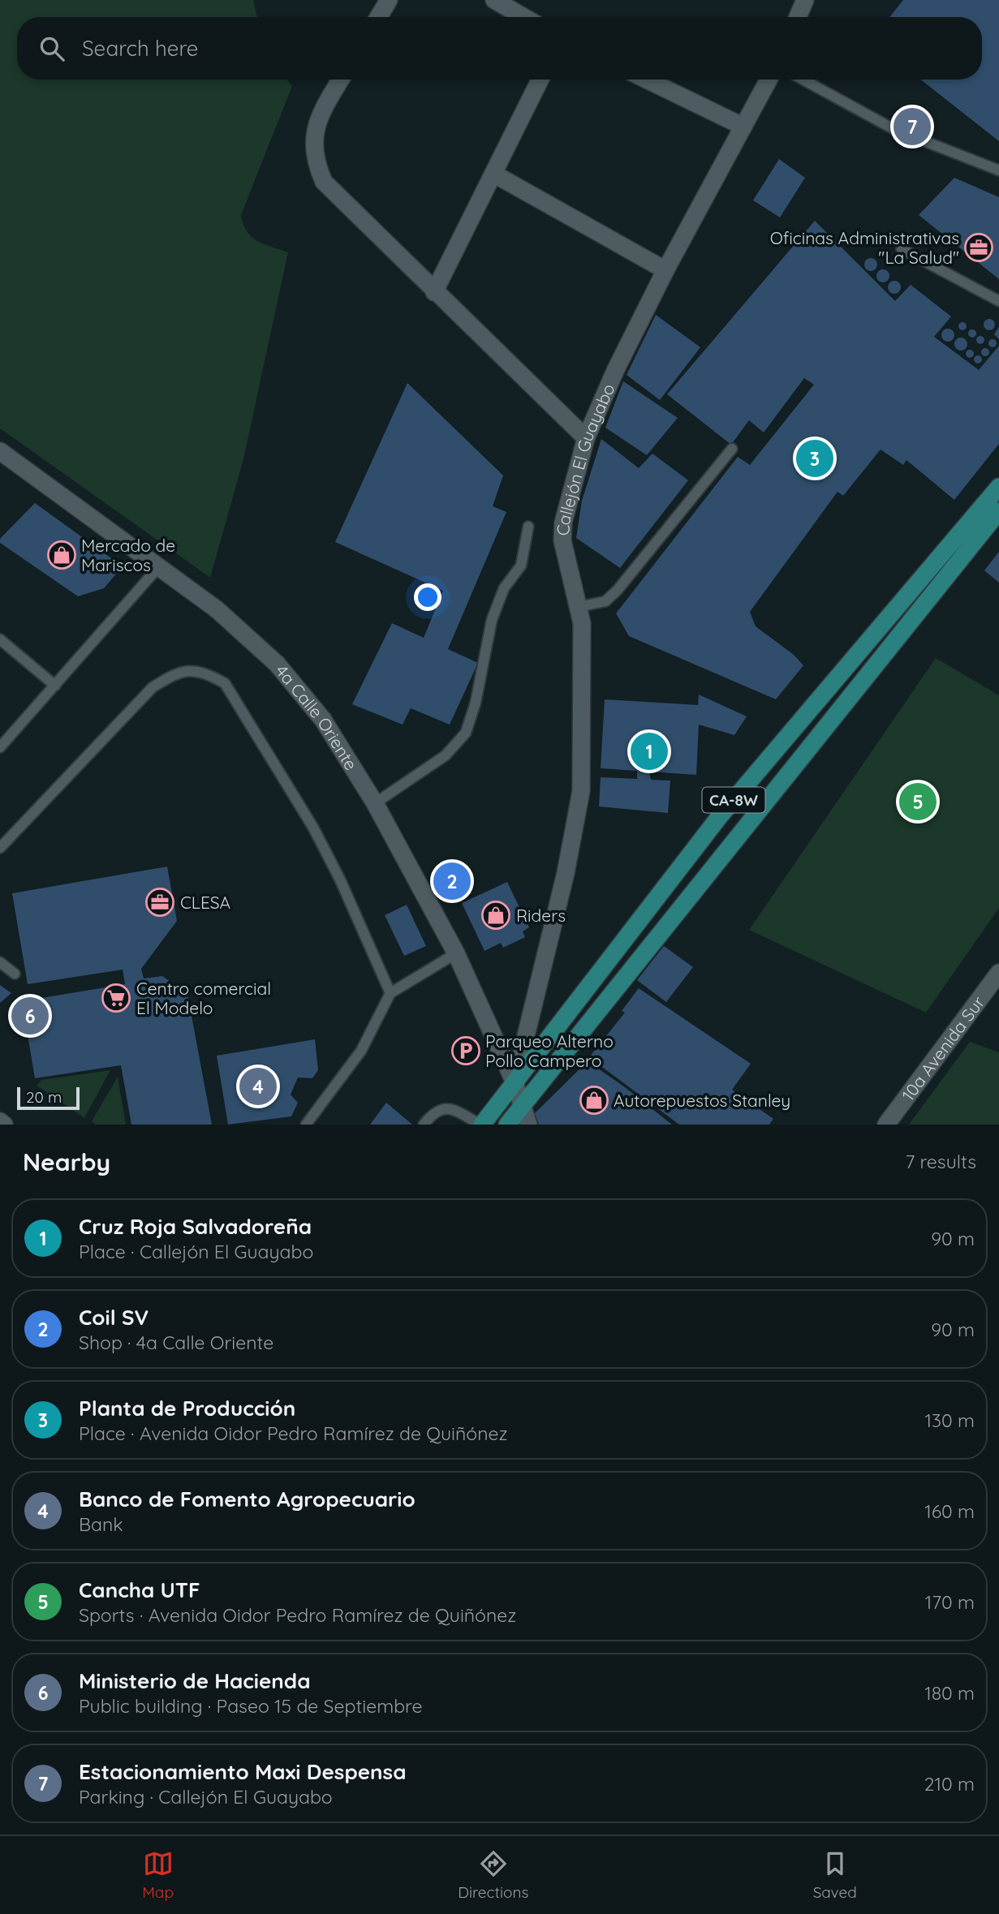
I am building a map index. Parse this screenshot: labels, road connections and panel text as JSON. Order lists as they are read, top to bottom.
{
  "streets": {
    "main road": ["CA-8W"],
    "street": ["Callejón El Guayabo", "4a Calle Oriente", "10a Avenida Sur"]
  },
  "crossings": [
    ["Callejón El Guayabo", "4a Calle Oriente"],
    ["Callejón El Guayabo", "CA-8W"],
    ["4a Calle Oriente", "CA-8W"]
  ],
  "places": {
    "office": ["Oficinas Administrativas \"La Salud\"", "CLESA"],
    "shop": ["Mercado de Mariscos", "Riders", "Autorepuestos Stanley"],
    "supermarket": ["Centro comercial El Modelo"],
    "parking": ["Parqueo Alterno Pollo Campero"]
  },
  "scale_bar": "20 m",
  "page": {
    "search": "Search here",
    "pins": [
      "7",
      "3",
      "1",
      "5",
      "2",
      "6",
      "4"
    ],
    "scale": "20 m",
    "heading": ["Nearby", "7 results"],
    "list": [
      {
        "mark": "1",
        "name": "Cruz Roja Salvadoreña",
        "note": "Place · Callejón El Guayabo",
        "value": "90 m"
      },
      {
        "mark": "2",
        "name": "Coil SV",
        "note": "Shop · 4a Calle Oriente",
        "value": "90 m"
      },
      {
        "mark": "3",
        "name": "Planta de Producción",
        "note": "Place · Avenida Oidor Pedro Ramírez de Quiñónez",
        "value": "130 m"
      },
      {
        "mark": "4",
        "name": "Banco de Fomento Agropecuario",
        "note": "Bank",
        "value": "160 m"
      },
      {
        "mark": "5",
        "name": "Cancha UTF",
        "note": "Sports · Avenida Oidor Pedro Ramírez de Quiñónez",
        "value": "170 m"
      },
      {
        "mark": "6",
        "name": "Ministerio de Hacienda",
        "note": "Public building · Paseo 15 de Septiembre",
        "value": "180 m"
      },
      {
        "mark": "7",
        "name": "Estacionamiento Maxi Despensa",
        "note": "Parking · Callejón El Guayabo",
        "value": "210 m"
      }
    ],
    "nav": ["Map", "Directions", "Saved"]
  }
}
